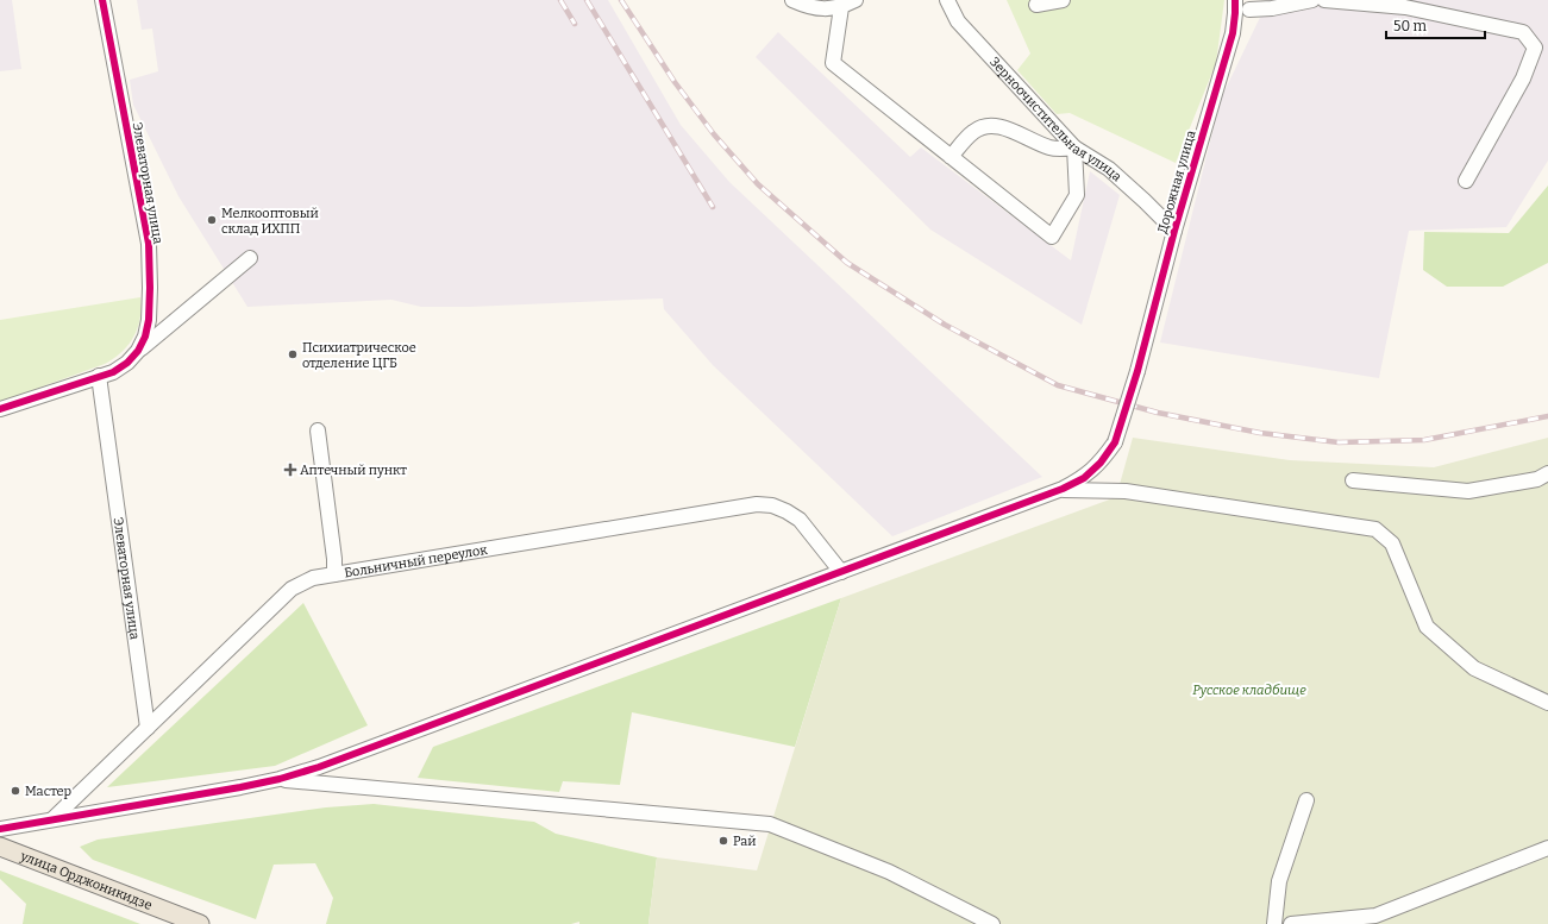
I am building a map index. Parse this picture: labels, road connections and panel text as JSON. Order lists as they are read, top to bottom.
{
  "streets": {
    "main road": ["улица Орджоникидзе"],
    "street": [
      "Зерноочистительная улица",
      "Дорожная улица",
      "Элеваторная улица",
      "Больничный переулок"
    ]
  },
  "crossings": [
    ["Зерноочистительная улица", "Дорожная улица"],
    ["Элеваторная улица", "Больничный переулок"]
  ],
  "parks": ["Русское кладбище"],
  "places": {
    "other": [
      "Мелкооптовый склад ИХПП",
      "Психиатрическое отделение ЦГБ",
      "Мастер",
      "Рай"
    ],
    "health": ["Аптечный пункт"]
  },
  "scale_bar": "50 m"
}
